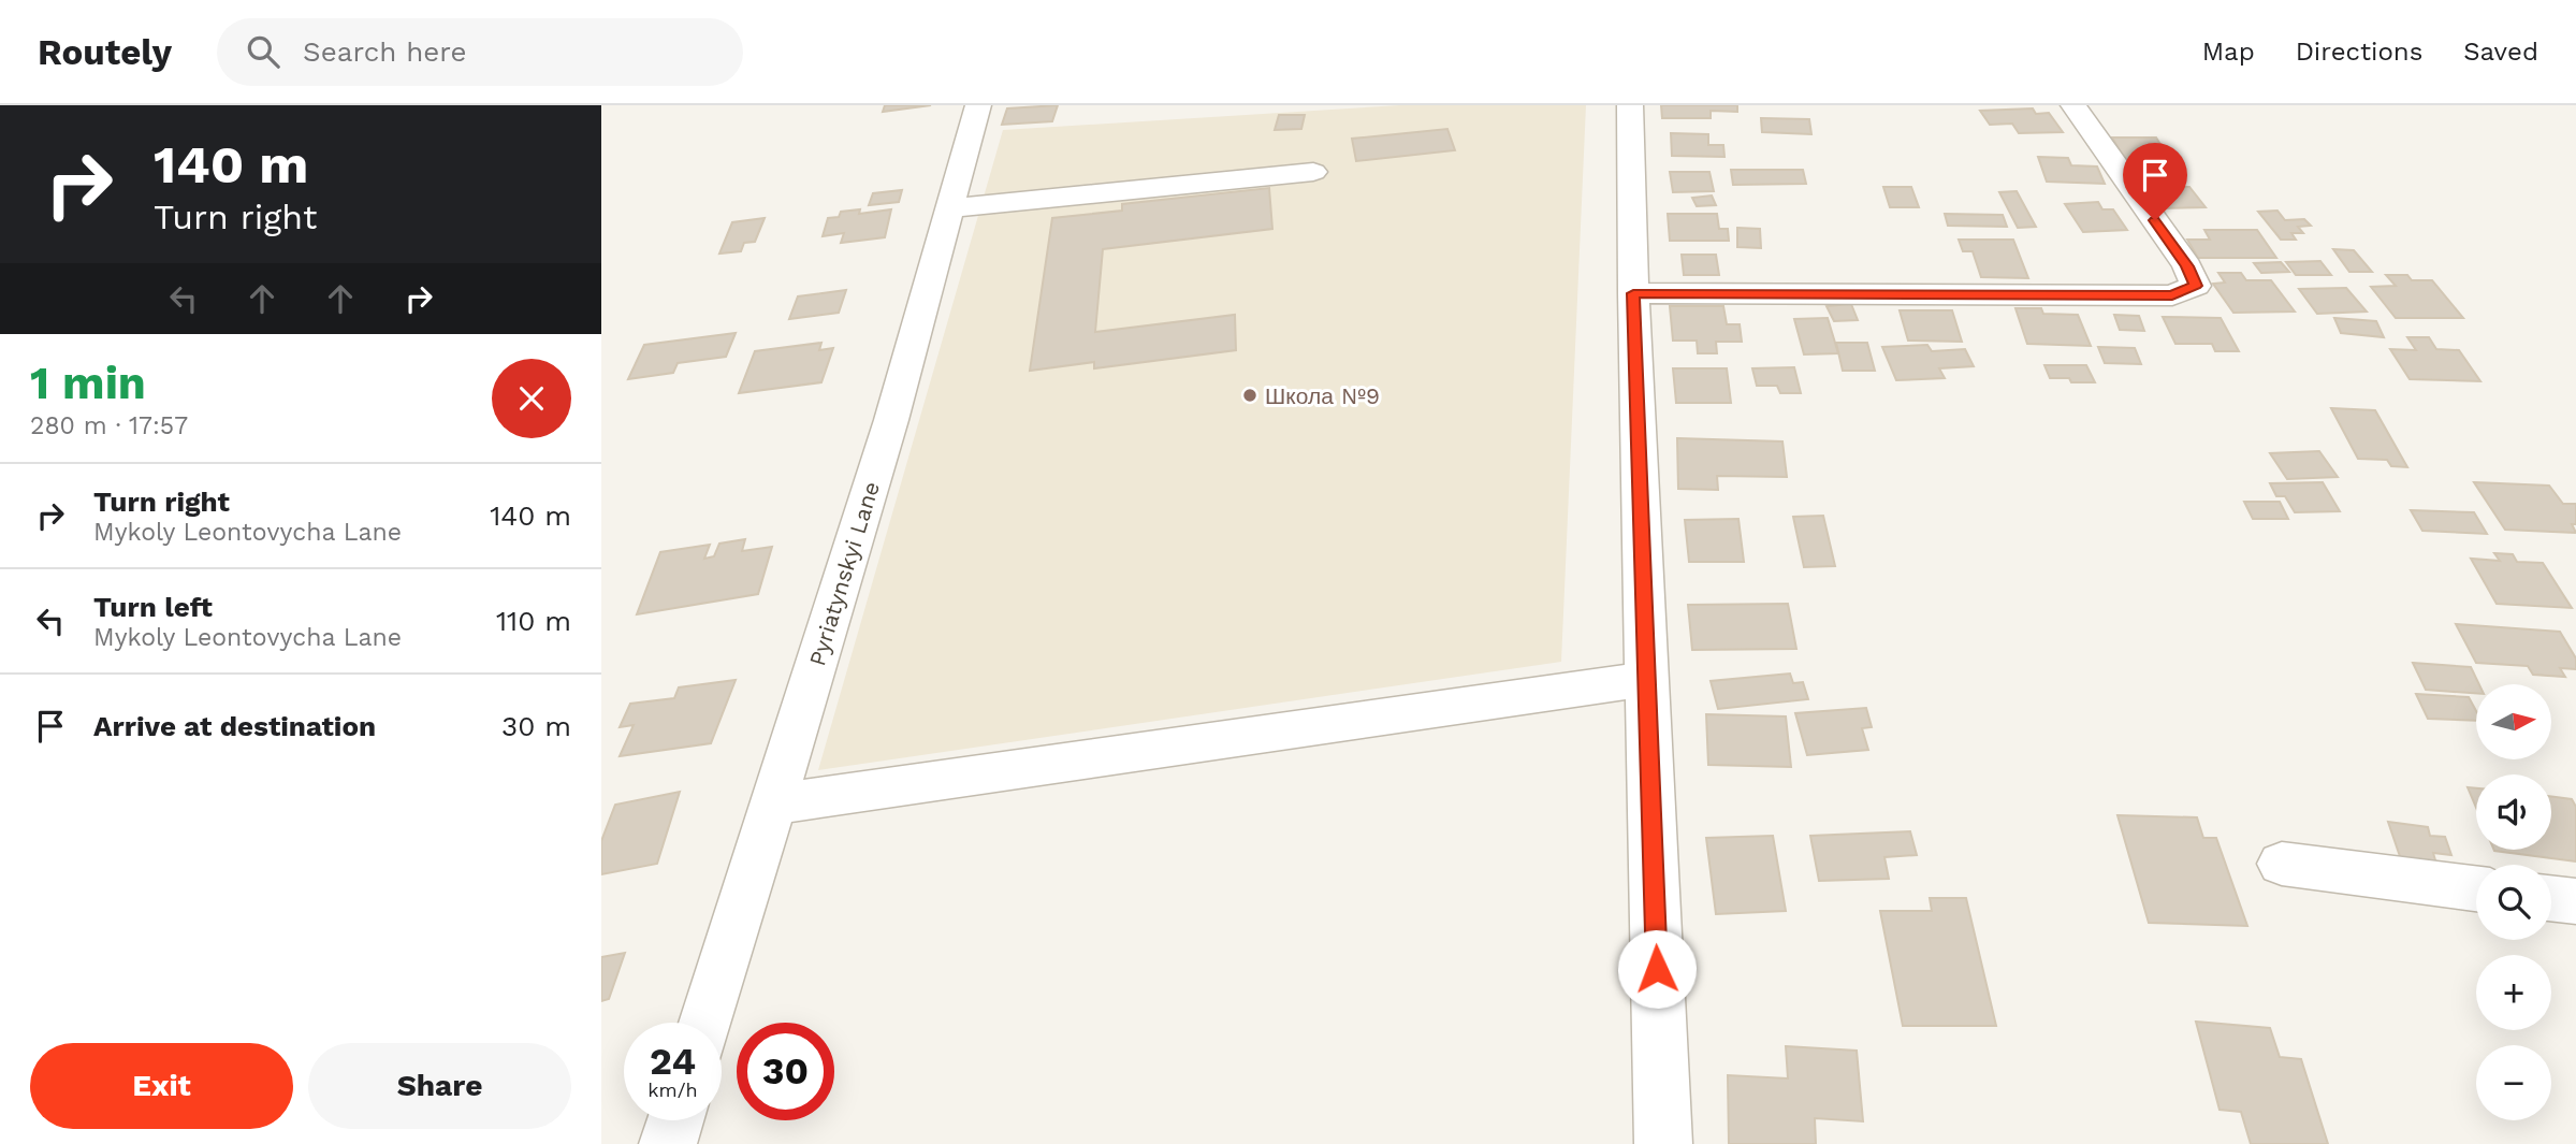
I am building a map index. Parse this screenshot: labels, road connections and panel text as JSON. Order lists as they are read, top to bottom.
{
  "streets": {
    "street": ["Pyriatynskyi Lane"]
  },
  "places": ["Школа №9"],
  "north": "right",
  "page": {
    "header": "Routely",
    "search": "Search here",
    "nav": ["Map", "Directions", "Saved"],
    "turn": ["140 m", "Turn right"],
    "heading": ["1 min", "280 m · 17:57"],
    "list": [
      {
        "name": "Turn right",
        "note": "Mykoly Leontovycha Lane",
        "value": "140 m"
      },
      {
        "name": "Turn left",
        "note": "Mykoly Leontovycha Lane",
        "value": "110 m"
      },
      {
        "name": "Arrive at destination",
        "value": "30 m"
      }
    ],
    "map_buttons": ["+", "−"],
    "speed": "24 km/h",
    "limit": "30",
    "buttons": ["Exit", "Share"]
  }
}
